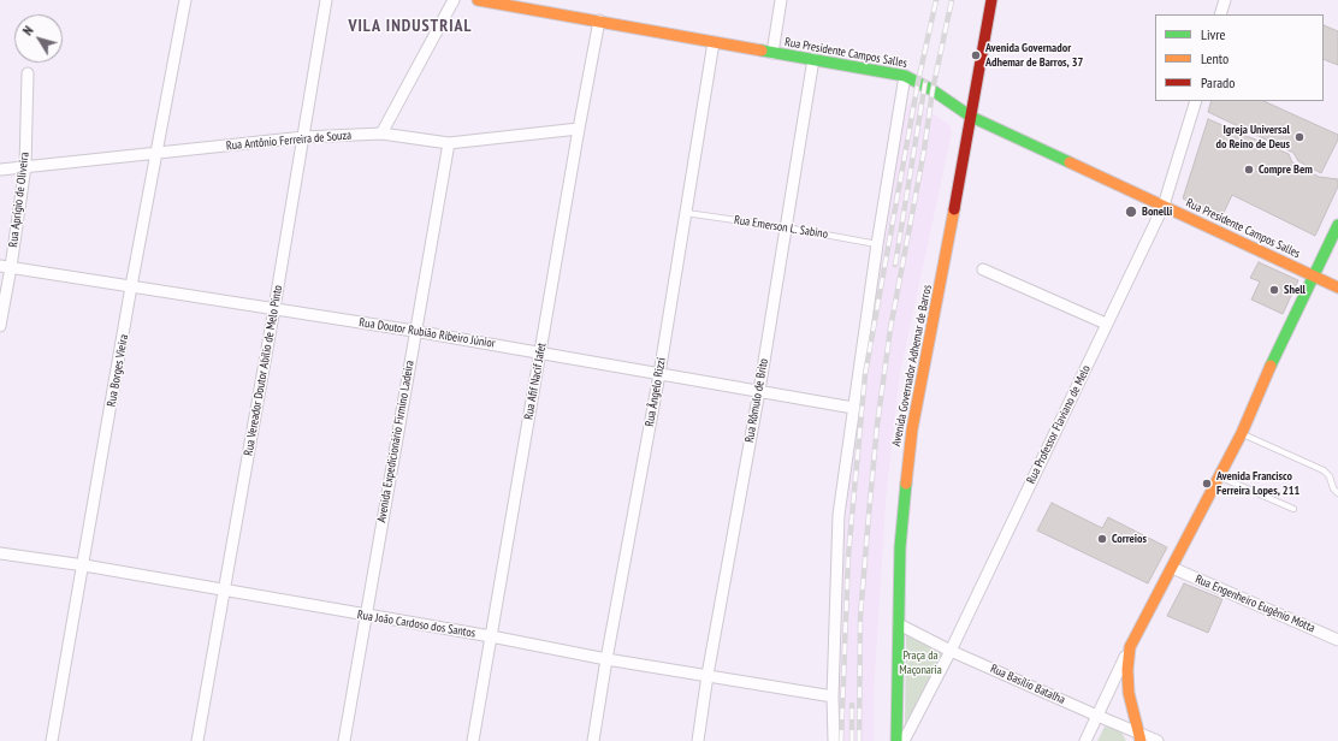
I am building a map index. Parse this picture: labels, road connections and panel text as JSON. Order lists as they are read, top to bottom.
{
  "streets": {
    "main road": ["Rua Presidente Campos Salles", "Avenida Governador Adhemar de Barros"],
    "street": [
      "Rua Antônio Ferreira de Souza",
      "Rua Aprígio de Oliveira",
      "Rua Doutor Rubião Ribeiro Júnior",
      "Rua Borges Vieira",
      "Rua Vereador Doutor Abílio de Melo Pinto",
      "Rua Afif Nacif Jafet",
      "Rua Ângelo Rizzi",
      "Rua Rômulo de Brito",
      "Rua Professor Flaviano de Melo",
      "Avenida Expedicionário Firmino Ladeira",
      "Rua Engenheiro Eugênio Motta",
      "Rua João Cardoso dos Santos",
      "Rua Basílio Batalha"
    ],
    "lane": ["Rua Emerson L. Sabino"]
  },
  "crossings": [
    ["Rua Presidente Campos Salles", "Avenida Governador Adhemar de Barros"],
    ["Rua Presidente Campos Salles", "Rua Afif Nacif Jafet"],
    ["Rua Presidente Campos Salles", "Rua Ângelo Rizzi"],
    ["Rua Presidente Campos Salles", "Rua Rômulo de Brito"],
    ["Rua Presidente Campos Salles", "Rua Professor Flaviano de Melo"],
    ["Rua Antônio Ferreira de Souza", "Rua Aprígio de Oliveira"],
    ["Rua Antônio Ferreira de Souza", "Rua Borges Vieira"],
    ["Rua Antônio Ferreira de Souza", "Rua Vereador Doutor Abílio de Melo Pinto"],
    ["Rua Antônio Ferreira de Souza", "Rua Afif Nacif Jafet"],
    ["Rua Antônio Ferreira de Souza", "Avenida Expedicionário Firmino Ladeira"],
    ["Rua Aprígio de Oliveira", "Rua Doutor Rubião Ribeiro Júnior"],
    ["Rua Emerson L. Sabino", "Rua Ângelo Rizzi"],
    ["Rua Emerson L. Sabino", "Rua Rômulo de Brito"],
    ["Rua Doutor Rubião Ribeiro Júnior", "Rua Borges Vieira"],
    ["Rua Doutor Rubião Ribeiro Júnior", "Rua Vereador Doutor Abílio de Melo Pinto"],
    ["Rua Doutor Rubião Ribeiro Júnior", "Rua Afif Nacif Jafet"],
    ["Rua Doutor Rubião Ribeiro Júnior", "Rua Ângelo Rizzi"],
    ["Rua Doutor Rubião Ribeiro Júnior", "Rua Rômulo de Brito"],
    ["Rua Doutor Rubião Ribeiro Júnior", "Avenida Expedicionário Firmino Ladeira"],
    ["Avenida Governador Adhemar de Barros", "Rua Basílio Batalha"],
    ["Rua Borges Vieira", "Rua João Cardoso dos Santos"],
    ["Rua Vereador Doutor Abílio de Melo Pinto", "Rua João Cardoso dos Santos"],
    ["Rua Afif Nacif Jafet", "Rua João Cardoso dos Santos"],
    ["Rua Ângelo Rizzi", "Rua João Cardoso dos Santos"],
    ["Rua Rômulo de Brito", "Rua João Cardoso dos Santos"],
    ["Rua Professor Flaviano de Melo", "Rua Basílio Batalha"],
    ["Avenida Expedicionário Firmino Ladeira", "Rua João Cardoso dos Santos"]
  ],
  "districts": ["VILA INDUSTRIAL"],
  "parks": ["Praça da Maçonaria"],
  "places": [
    "Avenida Governador Adhemar de Barros, 37",
    "Igreja Universal do Reino de Deus",
    "Compre Bem",
    "Bonelli",
    "Shell",
    "Avenida Francisco Ferreira Lopes, 211",
    "Correios"
  ],
  "legend": ["Livre", "Lento", "Parado"],
  "north": "top left"
}
